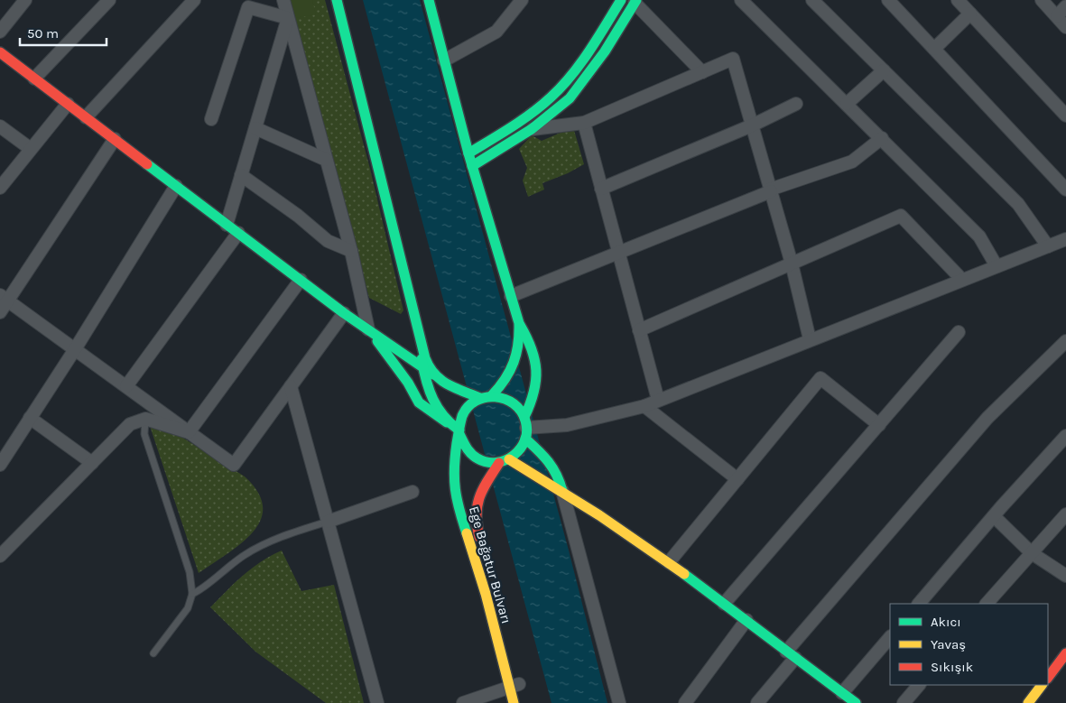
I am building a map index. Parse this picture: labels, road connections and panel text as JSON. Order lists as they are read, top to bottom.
{
  "streets": {
    "main road": ["Ege Bağatur Bulvarı"]
  },
  "legend": ["Akıcı", "Yavaş", "Sıkışık"],
  "scale_bar": "50 m"
}
